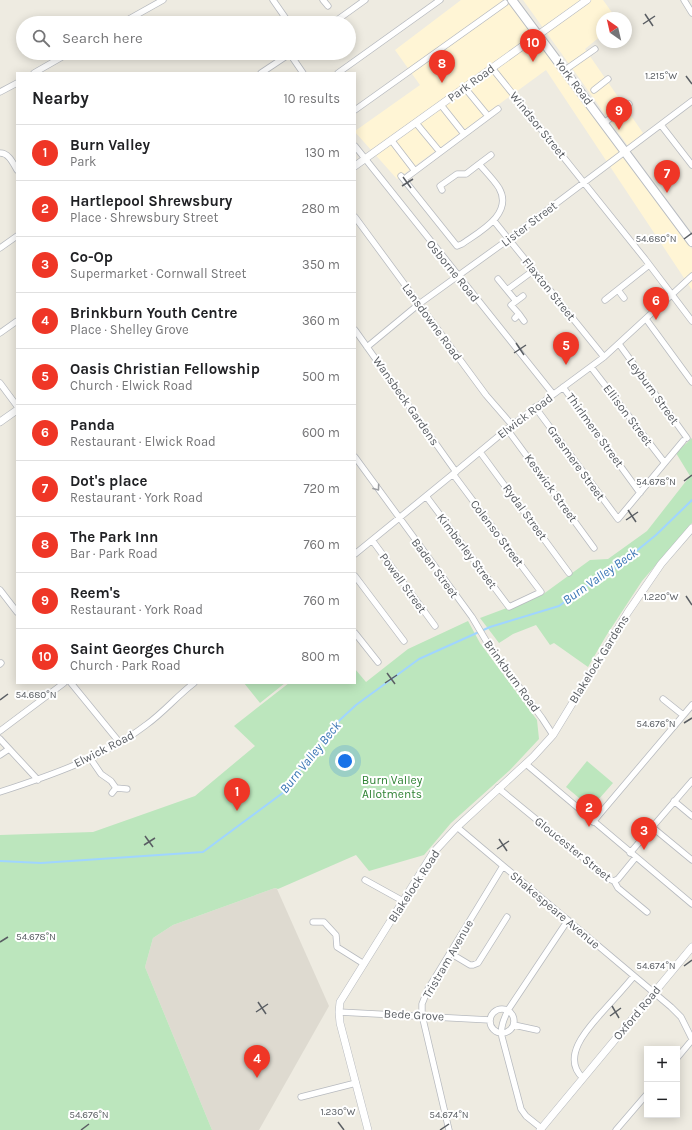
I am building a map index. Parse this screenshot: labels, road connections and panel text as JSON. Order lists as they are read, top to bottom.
{
  "streets": {
    "main road": ["York Road"],
    "street": [
      "Park Road",
      "Windsor Street",
      "Lister Street",
      "Osborne Road",
      "Flaxton Street",
      "Lansdowne Road",
      "Leyburn Street",
      "Wansbeck Gardens",
      "Ellison Street",
      "Elwick Road",
      "Thirlmere Street",
      "Grasmere Street",
      "Keswick Street",
      "Rydal Street",
      "Colenso Street",
      "Kimberley Street",
      "Baden Street",
      "Powell Street",
      "Blakelock Gardens",
      "Brinkburn Road",
      "Gloucester Street",
      "Blakelock Road",
      "Shakespeare Avenue",
      "Tristram Avenue",
      "Oxford Road",
      "Bede Grove"
    ]
  },
  "crossings": [
    ["York Road", "Park Road"],
    ["York Road", "Lister Street"],
    ["Park Road", "Windsor Street"],
    ["Park Road", "Osborne Road"],
    ["Windsor Street", "Lister Street"],
    ["Windsor Street", "Elwick Road"],
    ["Lister Street", "Osborne Road"],
    ["Lister Street", "Flaxton Street"],
    ["Lister Street", "Lansdowne Road"],
    ["Lister Street", "Wansbeck Gardens"],
    ["Osborne Road", "Elwick Road"],
    ["Flaxton Street", "Elwick Road"],
    ["Lansdowne Road", "Elwick Road"],
    ["Lansdowne Road", "Keswick Street"],
    ["Leyburn Street", "Ellison Street"],
    ["Leyburn Street", "Elwick Road"],
    ["Wansbeck Gardens", "Elwick Road"],
    ["Wansbeck Gardens", "Colenso Street"],
    ["Ellison Street", "Elwick Road"],
    ["Elwick Road", "Thirlmere Street"],
    ["Elwick Road", "Grasmere Street"],
    ["Elwick Road", "Keswick Street"],
    ["Elwick Road", "Rydal Street"],
    ["Elwick Road", "Colenso Street"],
    ["Elwick Road", "Kimberley Street"],
    ["Elwick Road", "Baden Street"],
    ["Elwick Road", "Powell Street"],
    ["Thirlmere Street", "Grasmere Street"],
    ["Colenso Street", "Kimberley Street"],
    ["Baden Street", "Brinkburn Road"],
    ["Blakelock Gardens", "Brinkburn Road"],
    ["Blakelock Gardens", "Blakelock Road"],
    ["Brinkburn Road", "Blakelock Road"],
    ["Gloucester Street", "Blakelock Road"],
    ["Blakelock Road", "Shakespeare Avenue"],
    ["Blakelock Road", "Bede Grove"],
    ["Shakespeare Avenue", "Tristram Avenue"],
    ["Shakespeare Avenue", "Oxford Road"],
    ["Tristram Avenue", "Bede Grove"]
  ],
  "one_way": ["Baden Street"],
  "water": ["Burn Valley Beck"],
  "parks": ["Burn Valley Allotments"],
  "north": "top left",
  "page": {
    "search": "Search here",
    "pins": [
      "10",
      "8",
      "9",
      "7",
      "6",
      "5",
      "1",
      "2",
      "3",
      "4"
    ],
    "heading": ["Nearby", "10 results"],
    "list": [
      {
        "mark": "1",
        "name": "Burn Valley",
        "note": "Park",
        "value": "130 m"
      },
      {
        "mark": "2",
        "name": "Hartlepool Shrewsbury",
        "note": "Place · Shrewsbury Street",
        "value": "280 m"
      },
      {
        "mark": "3",
        "name": "Co-Op",
        "note": "Supermarket · Cornwall Street",
        "value": "350 m"
      },
      {
        "mark": "4",
        "name": "Brinkburn Youth Centre",
        "note": "Place · Shelley Grove",
        "value": "360 m"
      },
      {
        "mark": "5",
        "name": "Oasis Christian Fellowship",
        "note": "Church · Elwick Road",
        "value": "500 m"
      },
      {
        "mark": "6",
        "name": "Panda",
        "note": "Restaurant · Elwick Road",
        "value": "600 m"
      },
      {
        "mark": "7",
        "name": "Dot's place",
        "note": "Restaurant · York Road",
        "value": "720 m"
      },
      {
        "mark": "8",
        "name": "The Park Inn",
        "note": "Bar · Park Road",
        "value": "760 m"
      },
      {
        "mark": "9",
        "name": "Reem's",
        "note": "Restaurant · York Road",
        "value": "760 m"
      },
      {
        "mark": "10",
        "name": "Saint Georges Church",
        "note": "Church · Park Road",
        "value": "800 m"
      }
    ],
    "map_buttons": ["+", "−"]
  },
  "coordinates": [
    "1.215°W",
    "54.680°N",
    "54.678°N",
    "1.220°W",
    "54.676°N",
    "54.674°N",
    "1.230°W"
  ]
}
